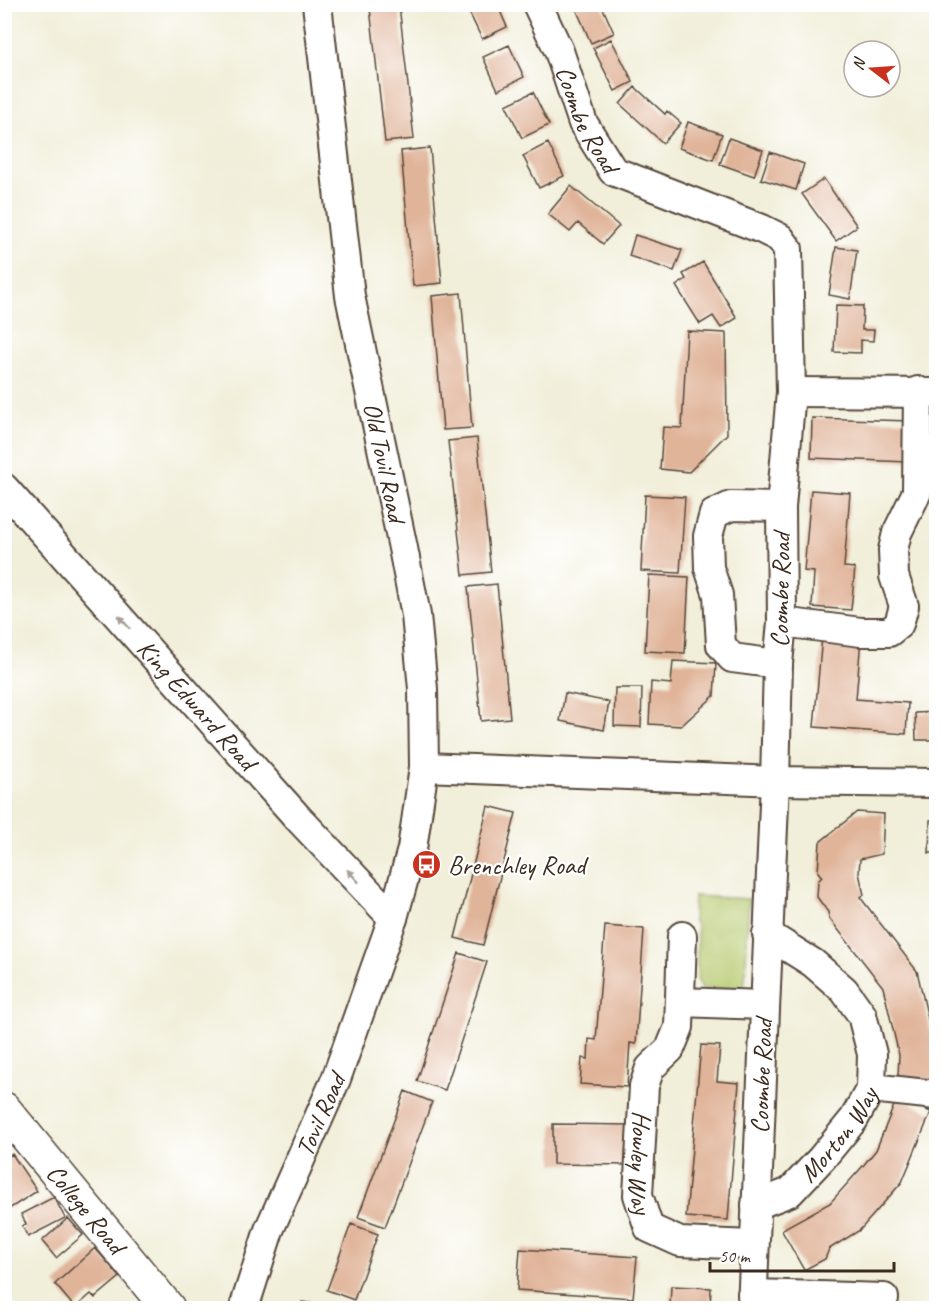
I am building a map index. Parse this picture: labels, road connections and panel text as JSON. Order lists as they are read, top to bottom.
{
  "streets": {
    "main road": ["College Road"],
    "street": [
      "Coombe Road",
      "Old Tovil Road",
      "King Edward Road",
      "Tovil Road",
      "Morton Way",
      "Howley Way"
    ]
  },
  "crossings": [
    ["Coombe Road", "Morton Way"],
    ["Coombe Road", "Howley Way"],
    ["Old Tovil Road", "King Edward Road"],
    ["Old Tovil Road", "Tovil Road"],
    ["King Edward Road", "Tovil Road"]
  ],
  "one_way": ["King Edward Road"],
  "places": {
    "bus stop": ["Brenchley Road"]
  },
  "scale_bar": "50 m",
  "north": "left"
}
